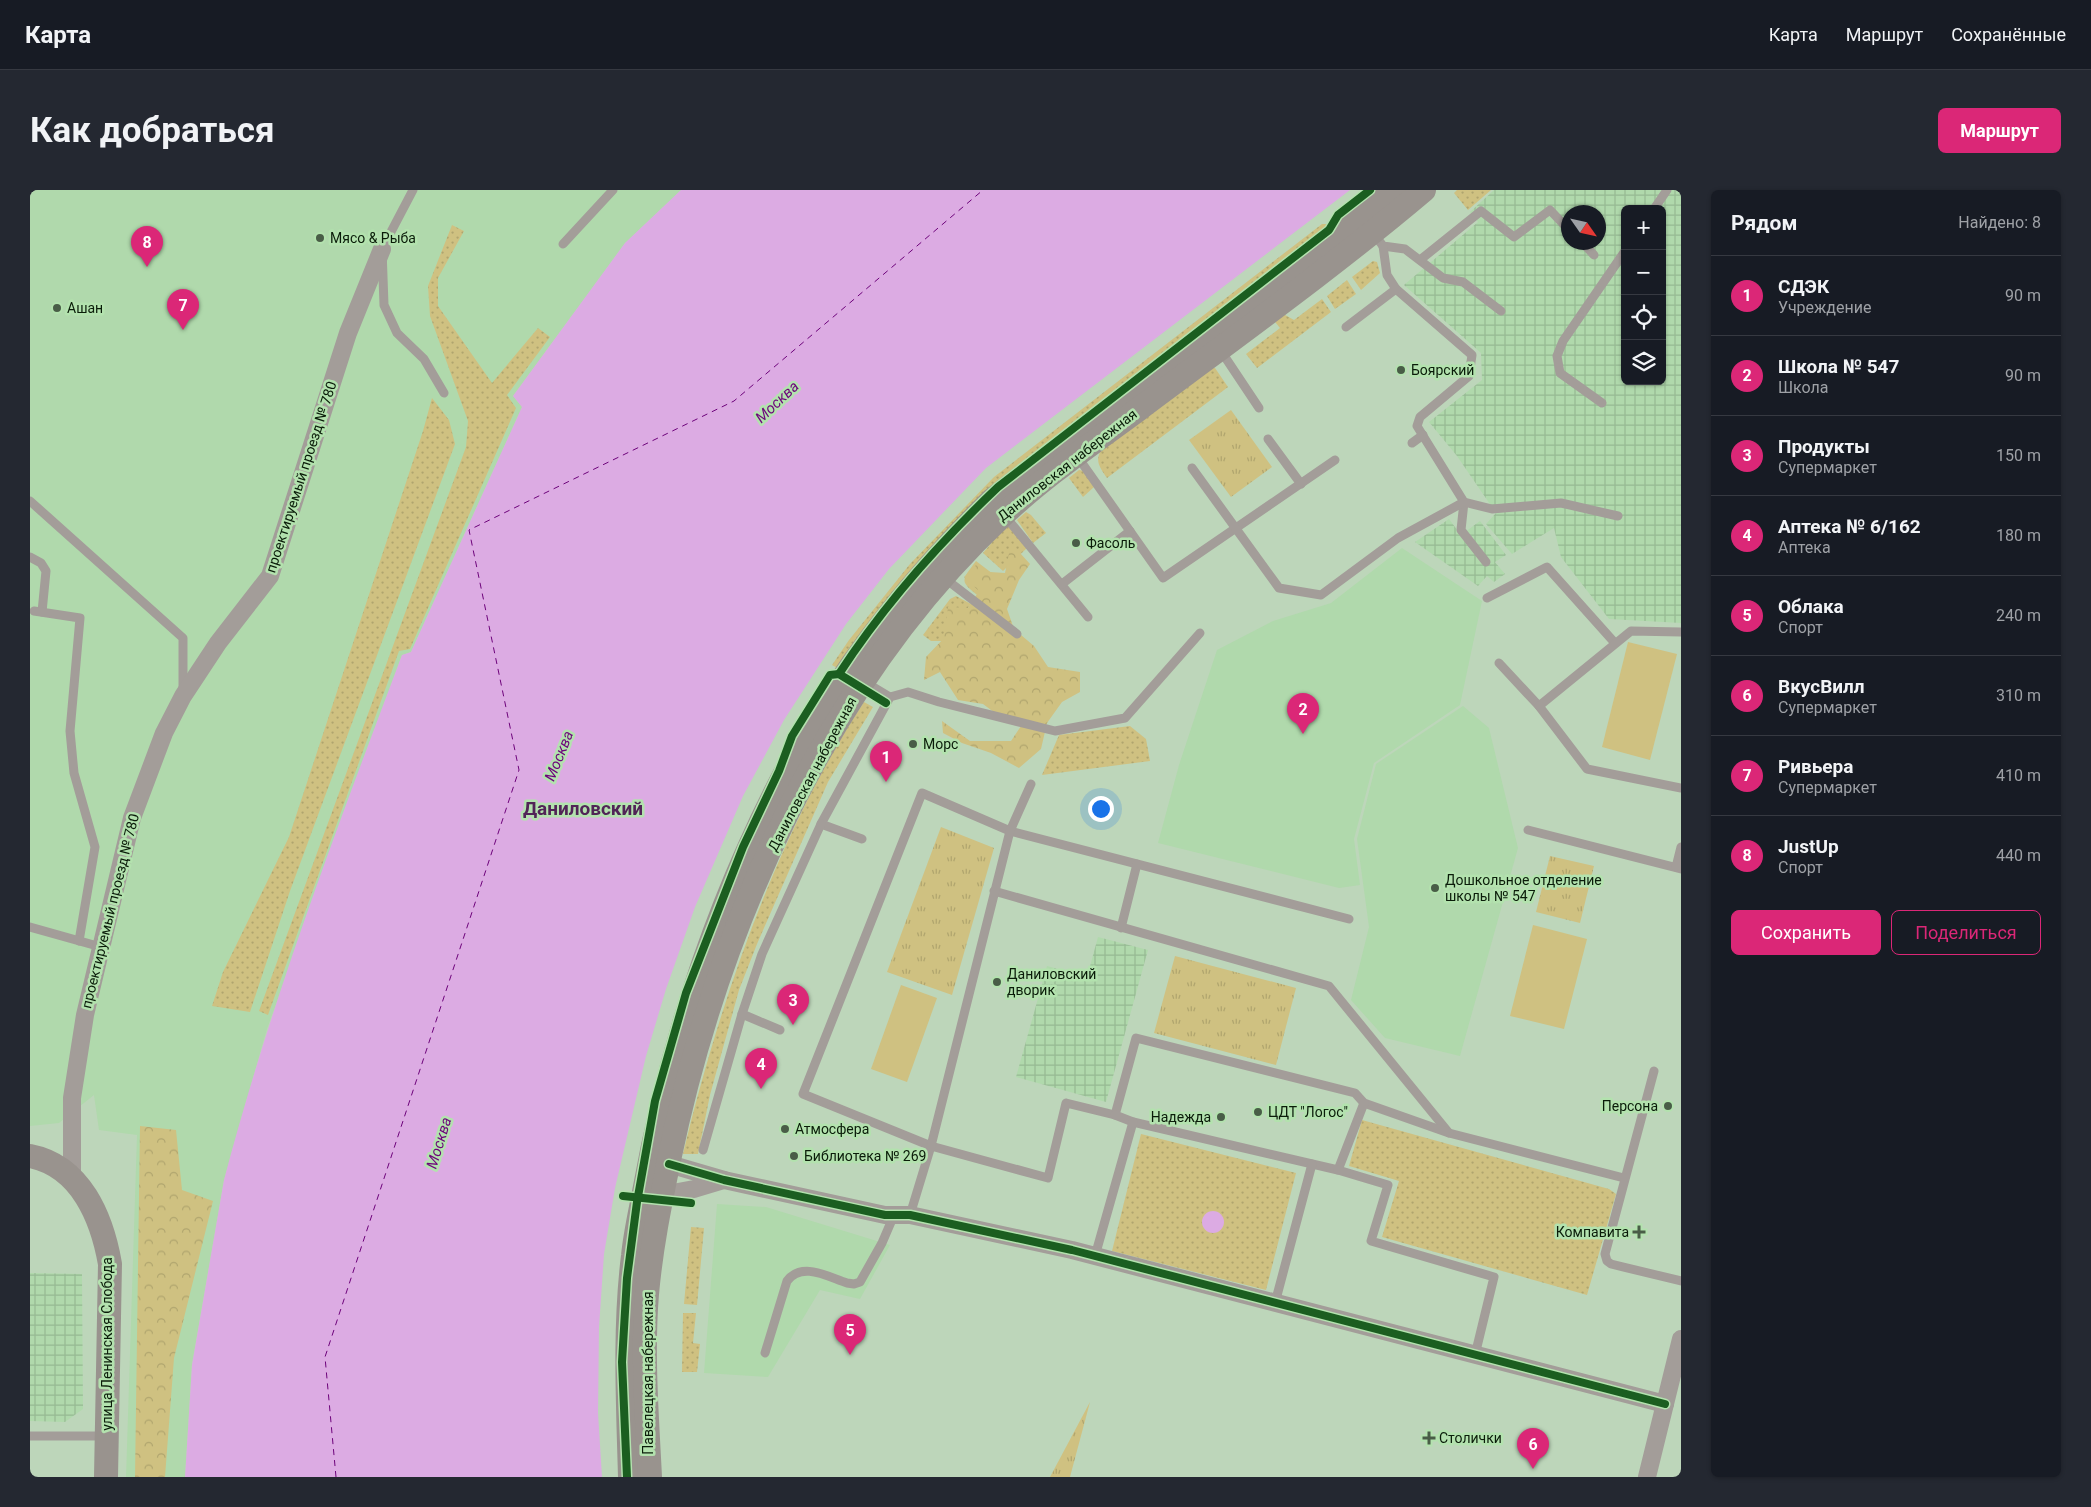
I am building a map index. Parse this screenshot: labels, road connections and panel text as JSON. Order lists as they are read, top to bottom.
{
  "streets": {
    "main road": ["Даниловская набережная", "улица Ленинская Слобода", "Павелецкая набережная"],
    "street": ["проектируемый проезд № 780"]
  },
  "crossings": [
    ["Даниловская набережная", "Павелецкая набережная"],
    ["проектируемый проезд № 780", "улица Ленинская Слобода"]
  ],
  "districts": ["Даниловский"],
  "water": ["Москва"],
  "places": {
    "other": [
      "Мясо & Рыба",
      "Ашан",
      "Боярский",
      "Фасоль",
      "Морс",
      "Дошкольное отделение школы № 547",
      "Даниловский дворик",
      "Персона",
      "ЦДТ \"Логос\"",
      "Надежда",
      "Атмосфера",
      "Библиотека № 269"
    ],
    "health": ["Компавита", "Столички"]
  },
  "north": "bottom right",
  "page": {
    "header": "Карта",
    "nav": ["Карта", "Маршрут", "Сохранённые"],
    "buttons": [
      "Маршрут",
      ["Сохранить", "Поделиться"]
    ],
    "title": "Как добраться",
    "heading": ["Рядом", "Найдено: 8"],
    "map_buttons": ["+", "−"],
    "pins": [
      "8",
      "7",
      "2",
      "1",
      "3",
      "4",
      "5",
      "6"
    ],
    "list": [
      {
        "mark": "1",
        "name": "СДЭК",
        "note": "Учреждение",
        "value": "90 m"
      },
      {
        "mark": "2",
        "name": "Школа № 547",
        "note": "Школа",
        "value": "90 m"
      },
      {
        "mark": "3",
        "name": "Продукты",
        "note": "Супермаркет",
        "value": "150 m"
      },
      {
        "mark": "4",
        "name": "Аптека № 6/162",
        "note": "Аптека",
        "value": "180 m"
      },
      {
        "mark": "5",
        "name": "Облака",
        "note": "Спорт",
        "value": "240 m"
      },
      {
        "mark": "6",
        "name": "ВкусВилл",
        "note": "Супермаркет",
        "value": "310 m"
      },
      {
        "mark": "7",
        "name": "Ривьера",
        "note": "Супермаркет",
        "value": "410 m"
      },
      {
        "mark": "8",
        "name": "JustUp",
        "note": "Спорт",
        "value": "440 m"
      }
    ]
  }
}
